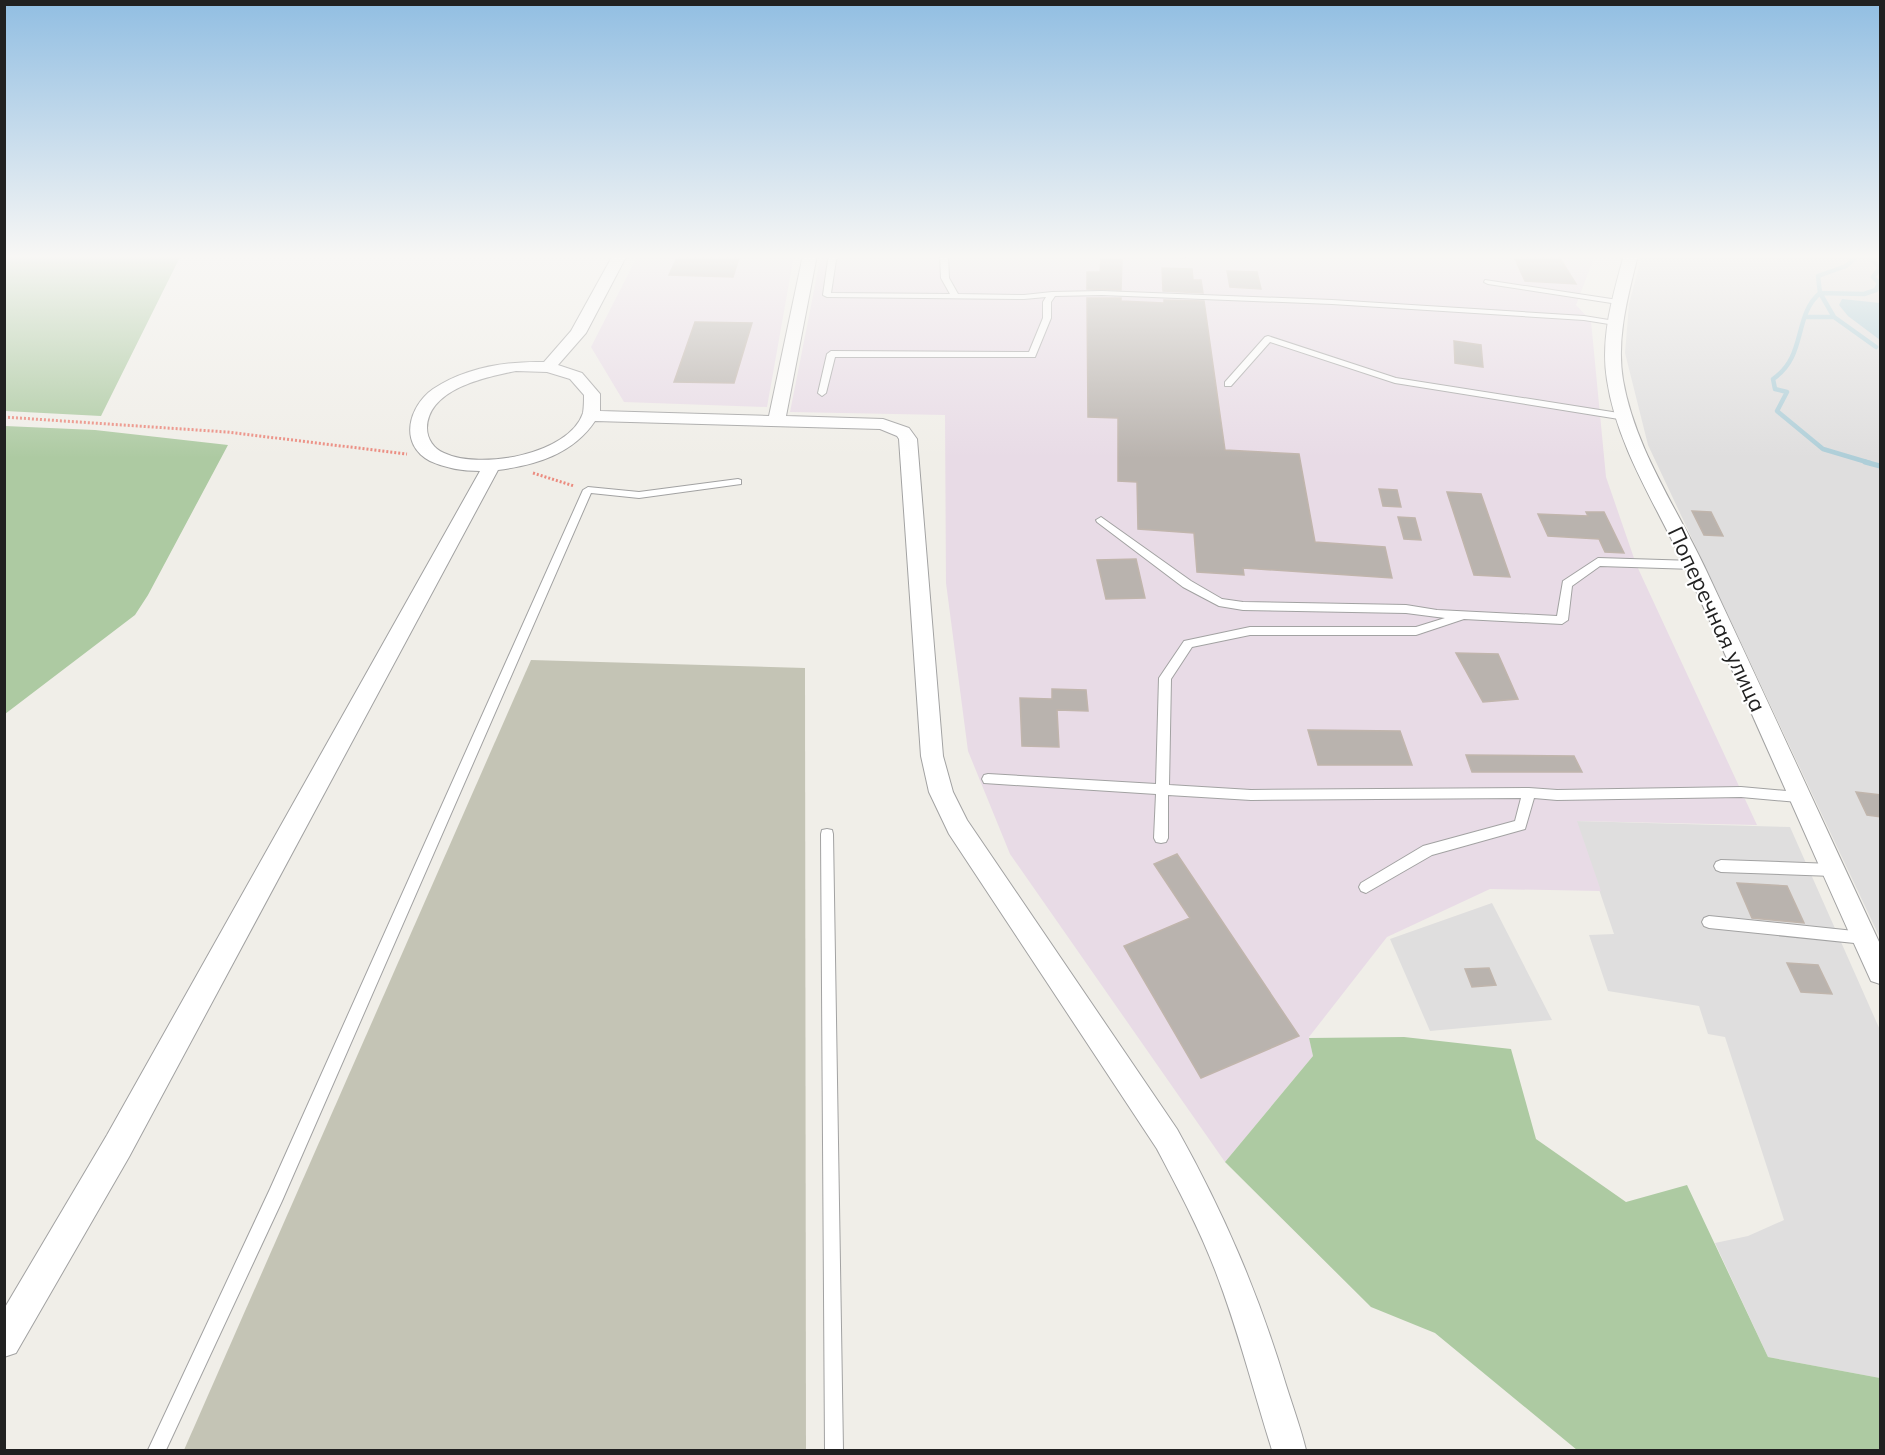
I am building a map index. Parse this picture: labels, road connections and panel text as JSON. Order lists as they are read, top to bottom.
{
  "streets": {
    "street": ["Поперечная улица"]
  }
}
